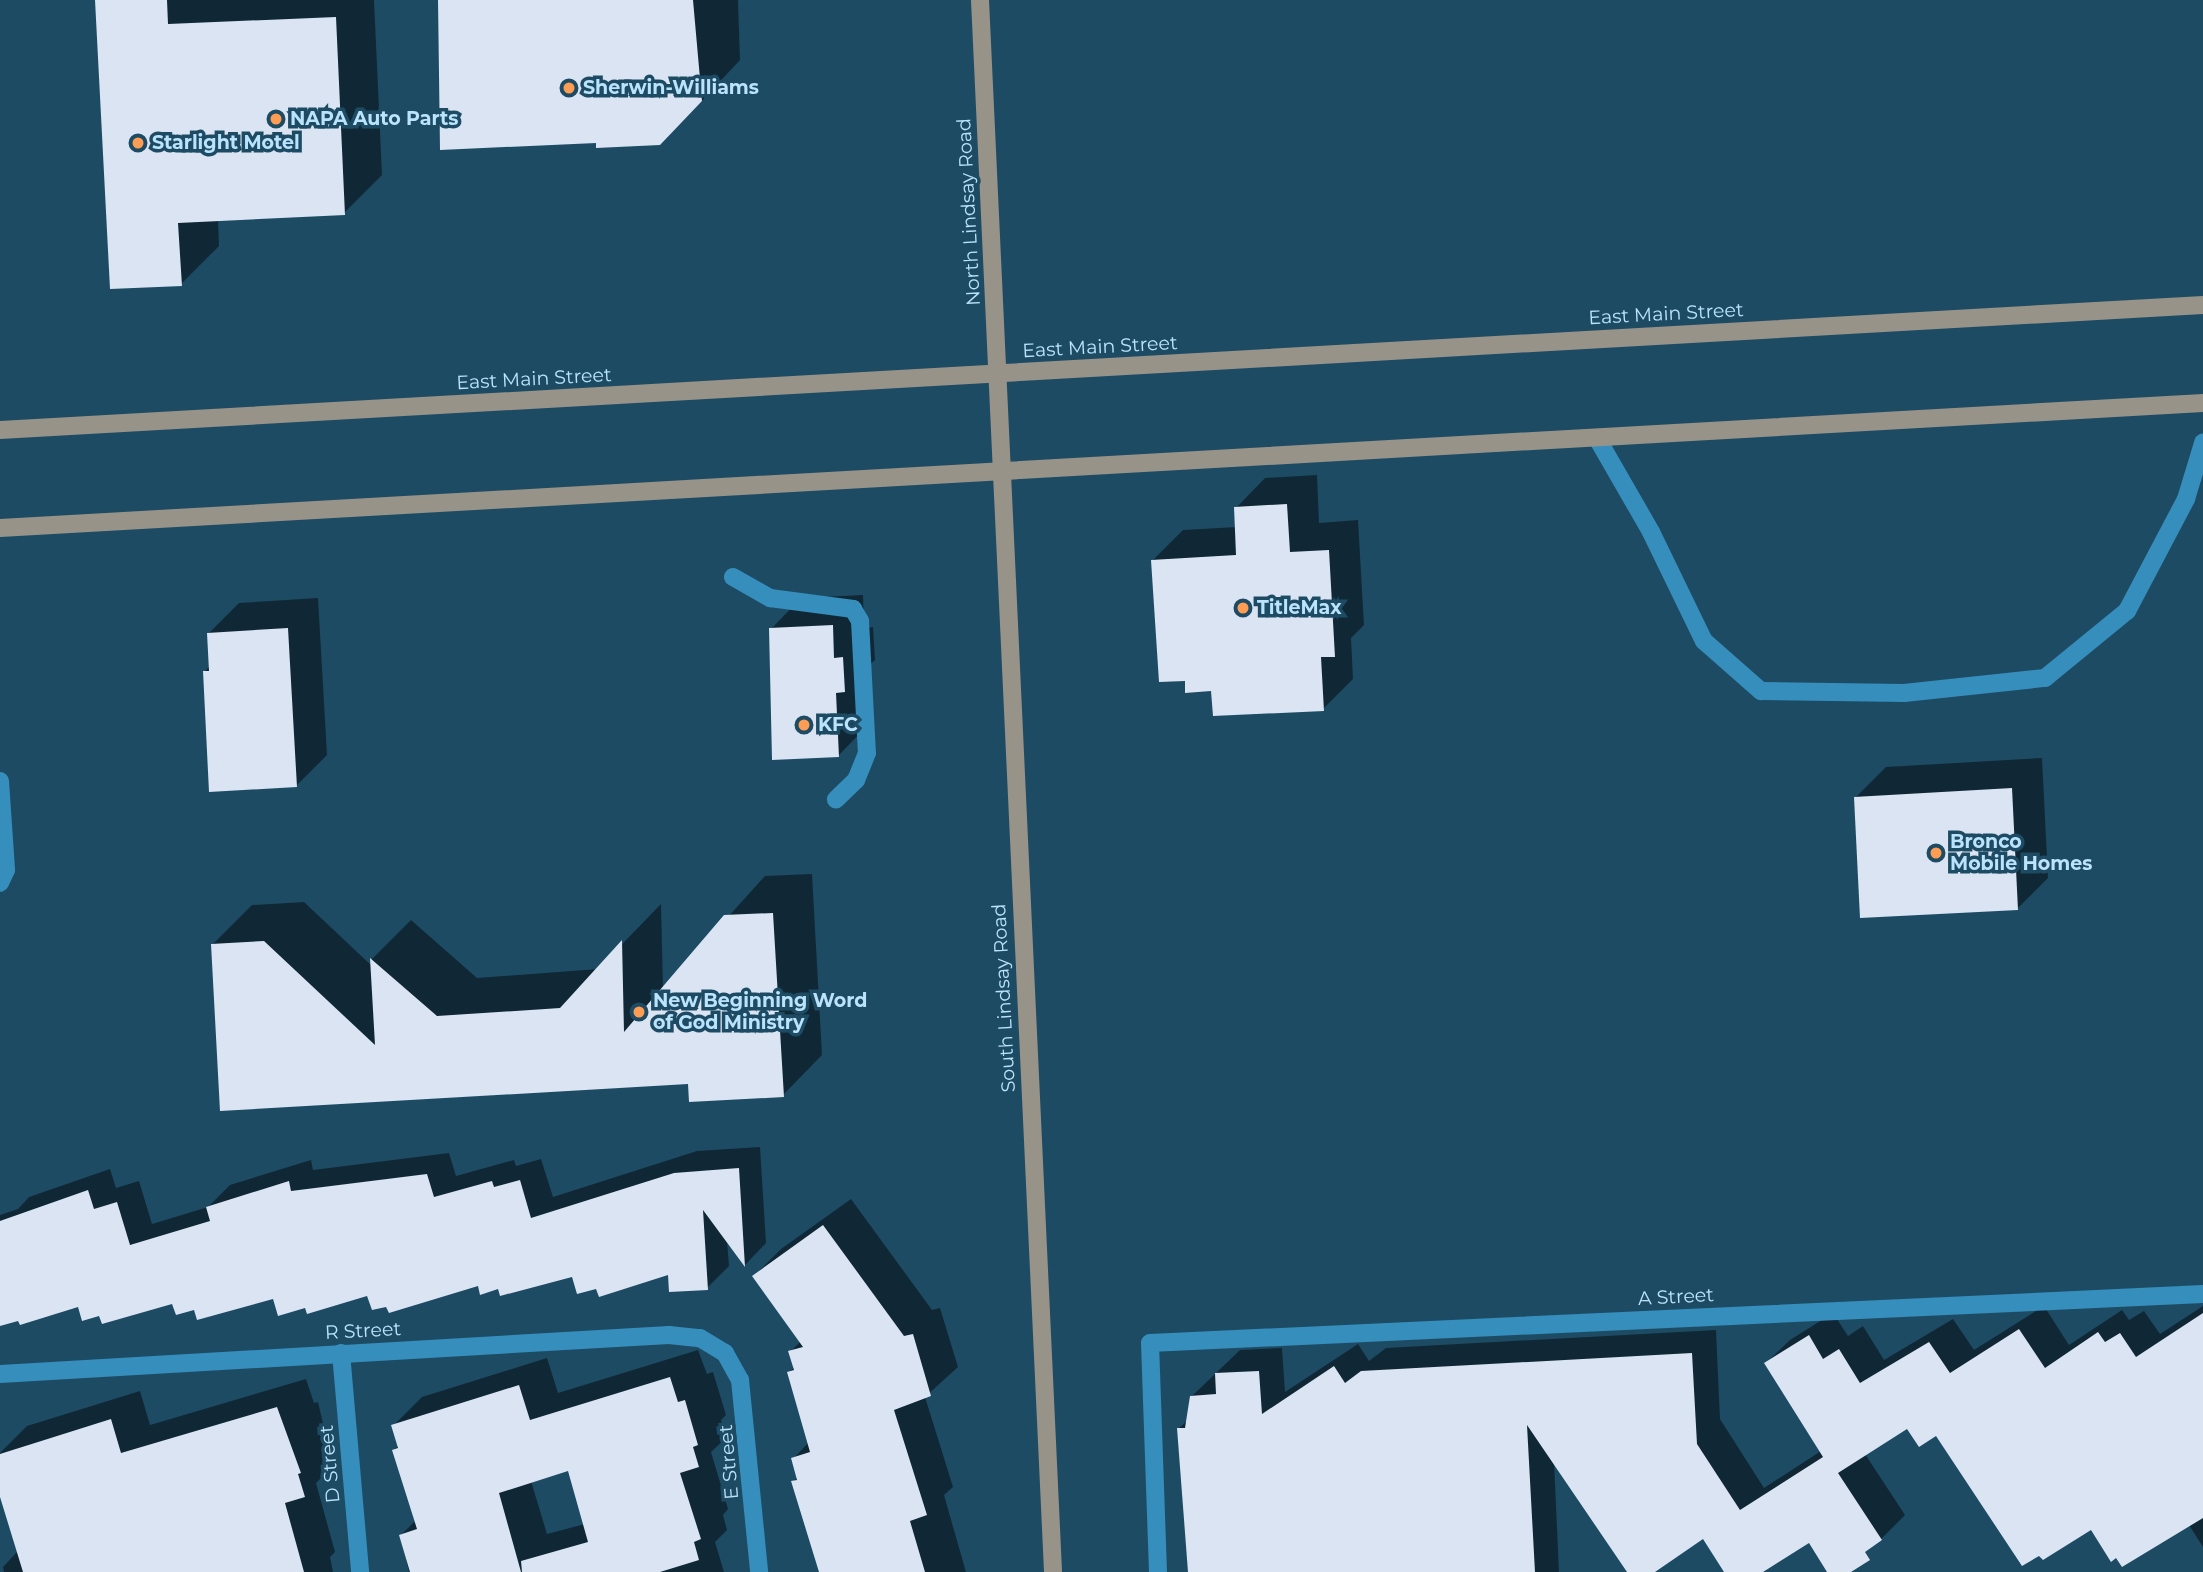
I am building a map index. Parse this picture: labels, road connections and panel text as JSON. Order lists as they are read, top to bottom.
{
  "streets": {
    "main road": ["North Lindsay Road", "East Main Street", "South Lindsay Road"],
    "lane": [
      "A Street",
      "R Street",
      "E Street",
      "D Street"
    ]
  },
  "crossings": [
    ["North Lindsay Road", "East Main Street"],
    ["North Lindsay Road", "South Lindsay Road"],
    ["R Street", "E Street"],
    ["R Street", "D Street"]
  ],
  "places": [
    "Sherwin-Williams",
    "NAPA Auto Parts",
    "Starlight Motel",
    "TitleMax",
    "KFC",
    "Bronco Mobile Homes",
    "New Beginning Word of God Ministry"
  ]
}
